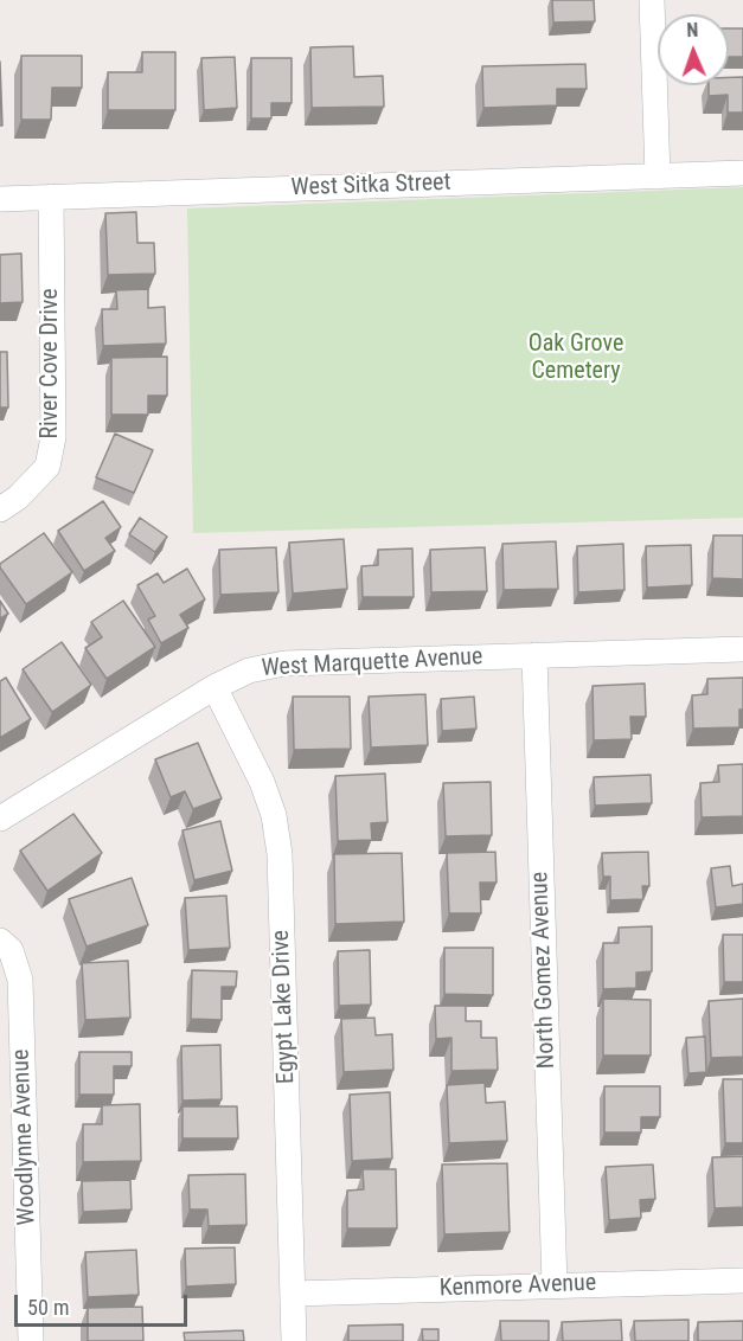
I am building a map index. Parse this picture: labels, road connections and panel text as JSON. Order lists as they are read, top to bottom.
{
  "streets": {
    "street": [
      "West Sitka Street",
      "River Cove Drive",
      "West Marquette Avenue",
      "North Gomez Avenue",
      "Egypt Lake Drive",
      "Woodlynne Avenue",
      "Kenmore Avenue"
    ]
  },
  "crossings": [
    ["West Sitka Street", "River Cove Drive"],
    ["West Marquette Avenue", "North Gomez Avenue"],
    ["West Marquette Avenue", "Egypt Lake Drive"],
    ["North Gomez Avenue", "Kenmore Avenue"],
    ["Egypt Lake Drive", "Kenmore Avenue"]
  ],
  "parks": ["Oak Grove Cemetery"],
  "scale_bar": "50 m",
  "north": "top"
}
